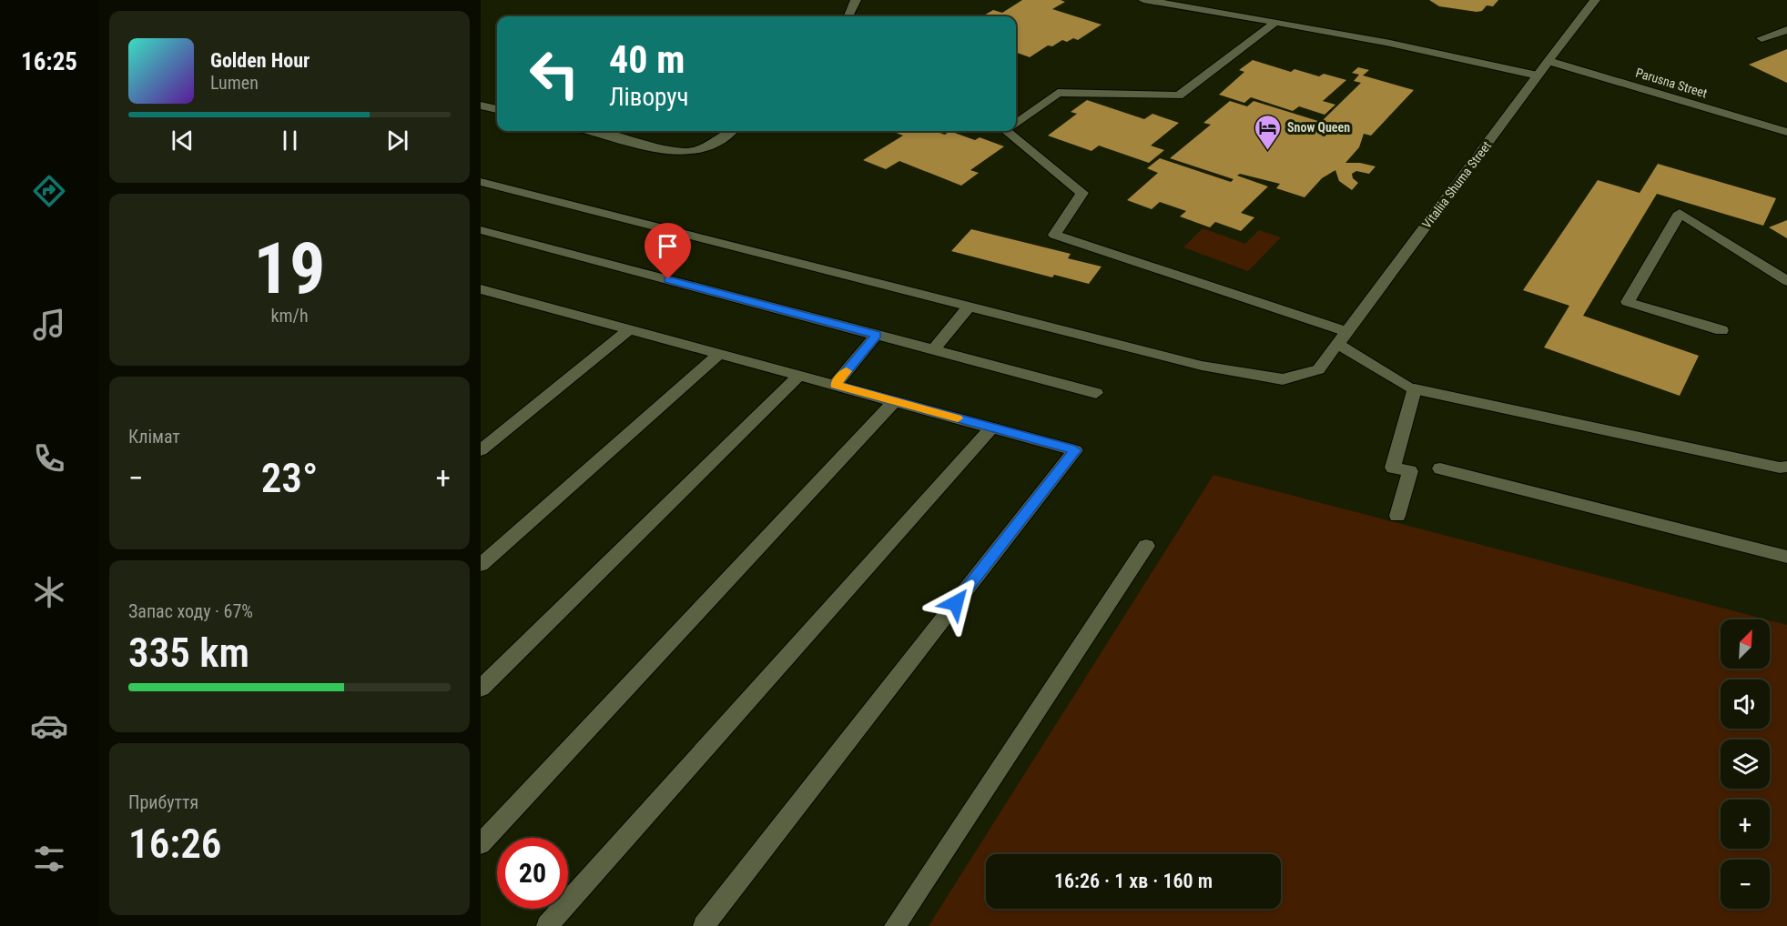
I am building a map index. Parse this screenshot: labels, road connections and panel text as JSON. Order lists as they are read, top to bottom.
{
  "streets": {
    "street": ["Parusna Street", "Vitaliia Shuma Street"]
  },
  "crossings": [
    ["Parusna Street", "Vitaliia Shuma Street"]
  ],
  "places": {
    "hotel": ["Snow Queen"]
  },
  "north": "top right",
  "page": {
    "tabs": "16:25",
    "turn": ["40 m", "Ліворуч"],
    "song": ["Golden Hour", "Lumen"],
    "tile": [
      ["19", "km/h"],
      "Клімат",
      ["Запас ходу · 67%", "335 km"],
      ["Прибуття", "16:26"]
    ],
    "heat": ["−", "23°", "+"],
    "map_buttons": ["+", "−"],
    "limit": "20",
    "trip": "16:26 · 1 хв · 160 m"
  }
}
